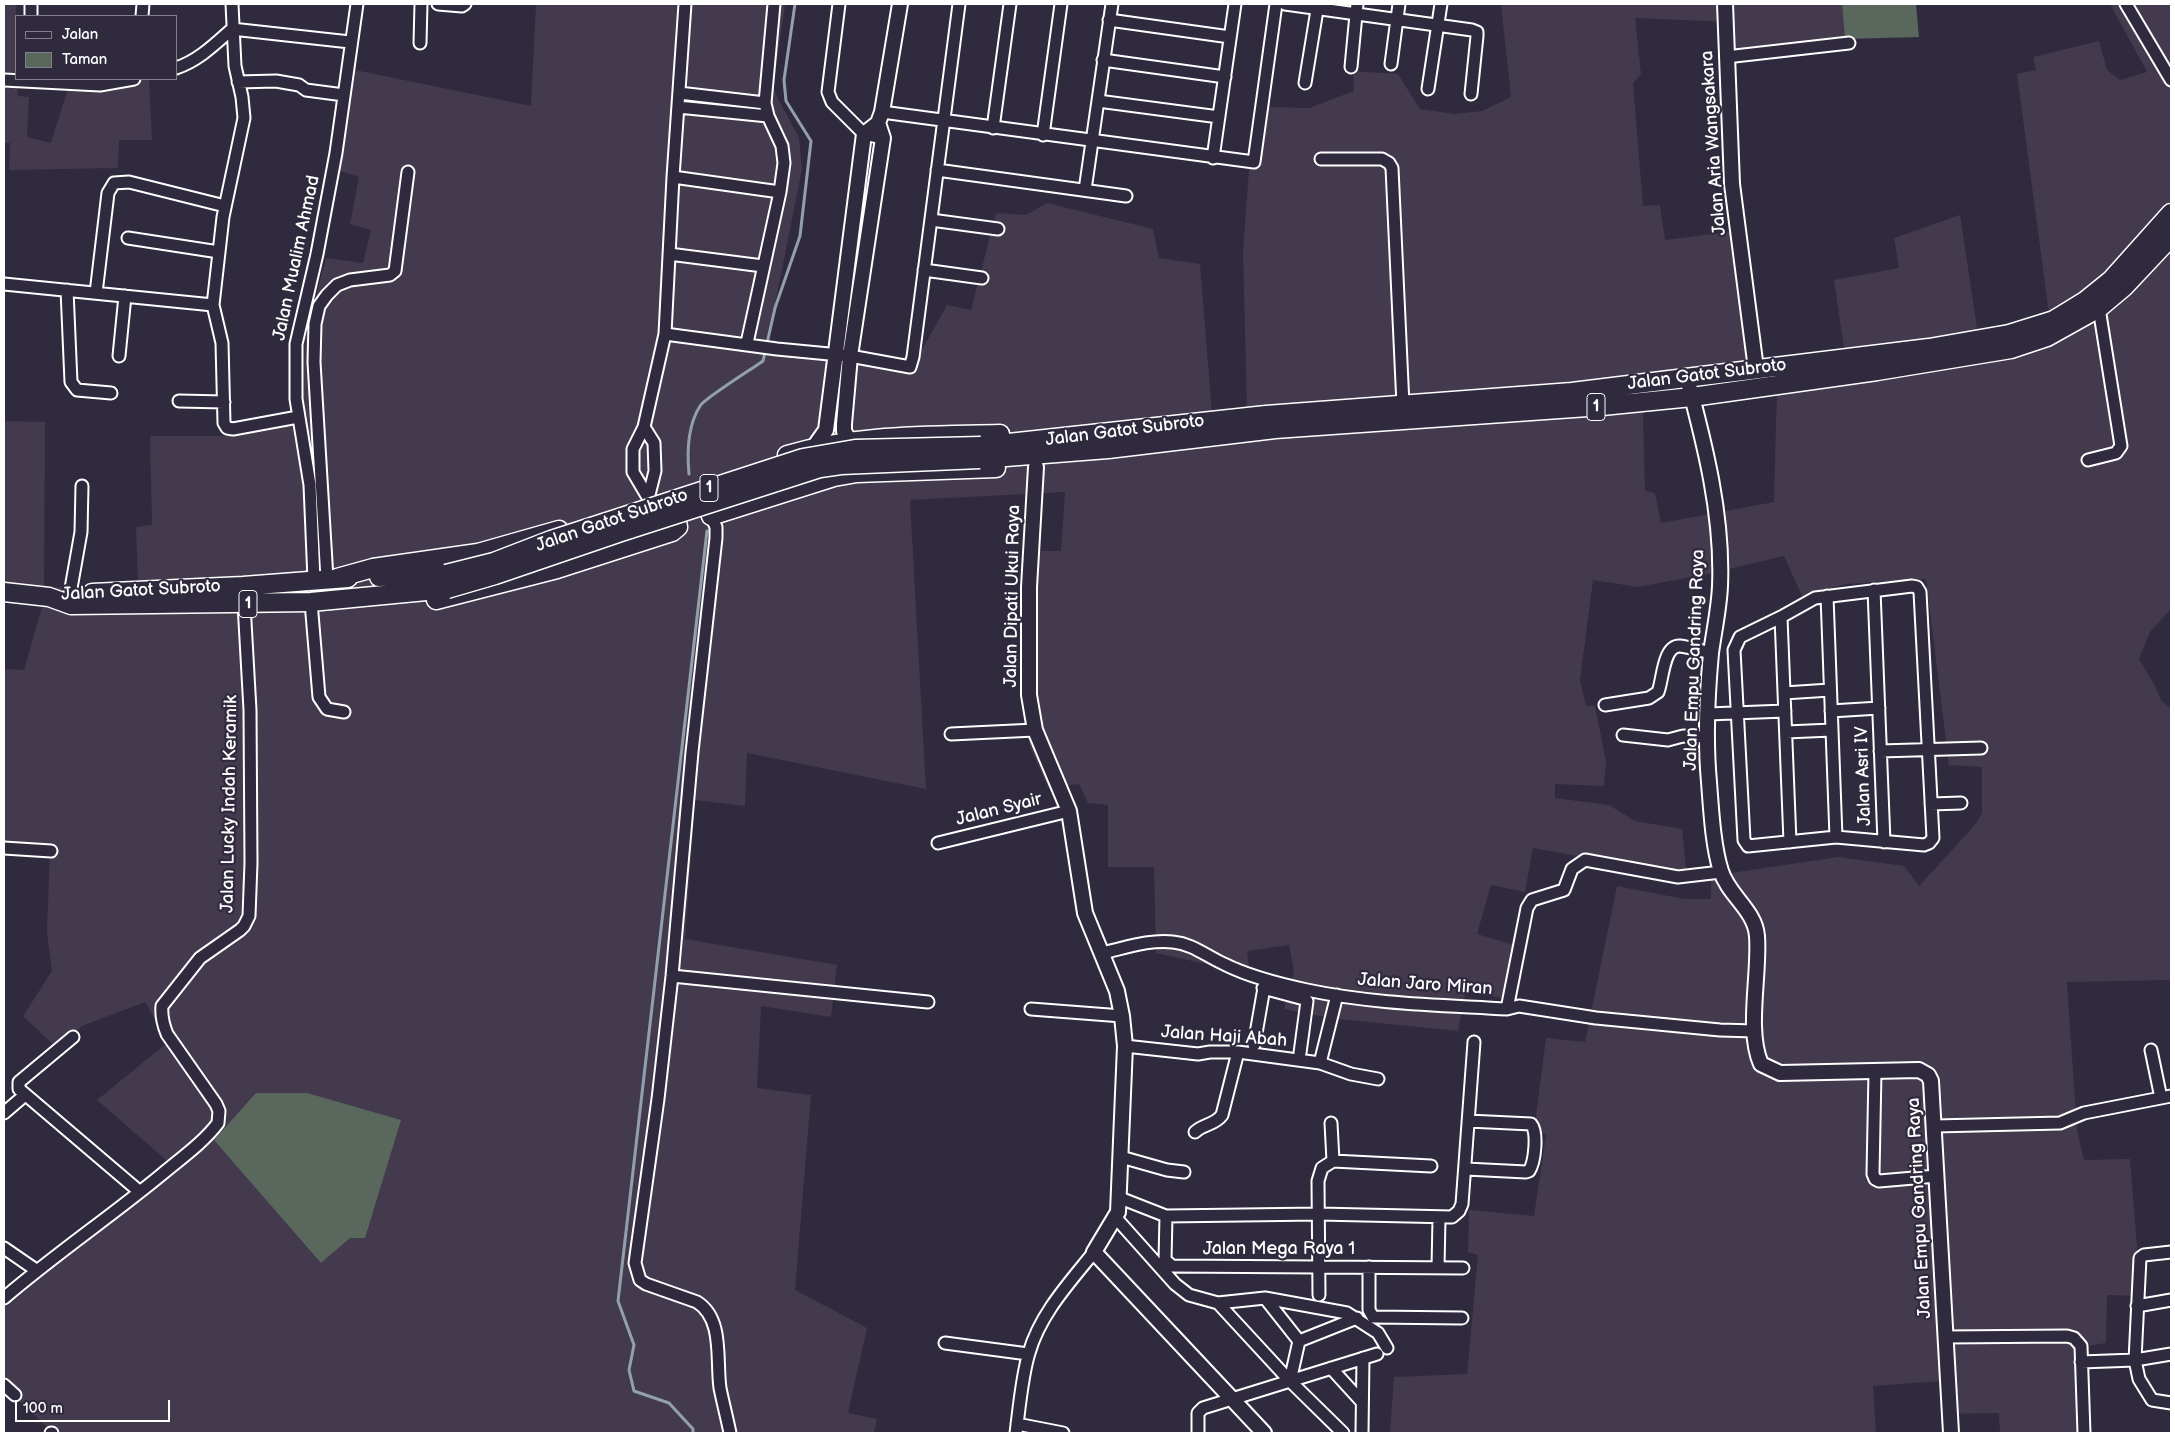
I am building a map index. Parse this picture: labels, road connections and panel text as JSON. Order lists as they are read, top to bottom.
{
  "streets": {
    "highway": ["Jalan Gatot Subroto", "1"],
    "street": [
      "Jalan Aria Wangsakara",
      "Jalan Mualim Ahmad",
      "Jalan Dipati Ukui Raya",
      "Jalan Empu Gandring Raya",
      "Jalan Asri IV",
      "Jalan Lucky Indah Keramik",
      "Jalan Syair",
      "Jalan Jaro Miran",
      "Jalan Haji Abah",
      "Jalan Mega Raya 1"
    ]
  },
  "crossings": [
    ["Jalan Aria Wangsakara", "Jalan Gatot Subroto"],
    ["Jalan Mualim Ahmad", "Jalan Gatot Subroto"],
    ["Jalan Gatot Subroto", "Jalan Empu Gandring Raya"],
    ["Jalan Gatot Subroto", "Jalan Lucky Indah Keramik"],
    ["Jalan Dipati Ukui Raya", "Jalan Syair"],
    ["Jalan Dipati Ukui Raya", "Jalan Jaro Miran"],
    ["Jalan Dipati Ukui Raya", "Jalan Haji Abah"],
    ["Jalan Empu Gandring Raya", "Jalan Jaro Miran"]
  ],
  "legend": ["Jalan", "Taman"],
  "scale_bar": "100 m"
}
